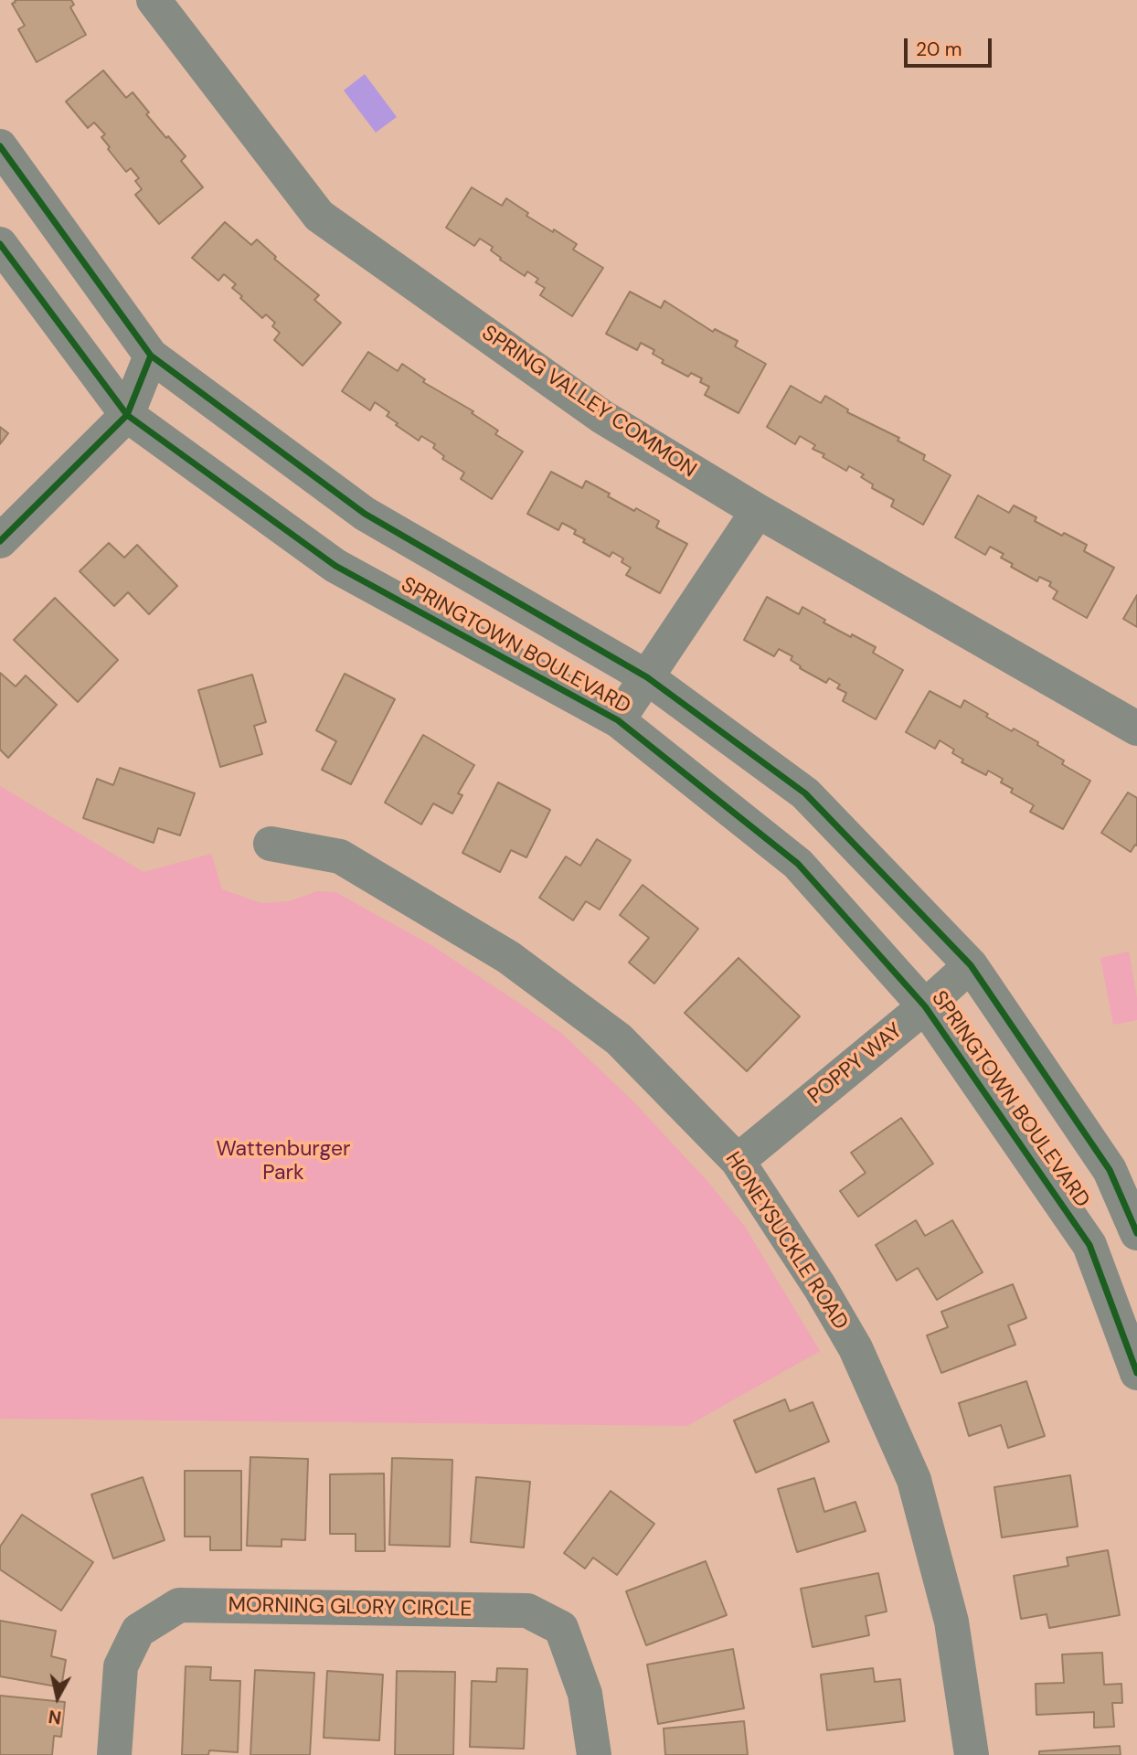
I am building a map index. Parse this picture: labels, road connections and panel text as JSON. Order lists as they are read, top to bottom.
{
  "streets": {
    "street": [
      "SPRING VALLEY COMMON",
      "SPRINGTOWN BOULEVARD",
      "POPPY WAY",
      "HONEYSUCKLE ROAD",
      "MORNING GLORY CIRCLE"
    ]
  },
  "crossings": [
    ["SPRINGTOWN BOULEVARD", "POPPY WAY"],
    ["POPPY WAY", "HONEYSUCKLE ROAD"]
  ],
  "parks": ["Wattenburger Park"],
  "scale_bar": "20 m",
  "north": "bottom"
}
